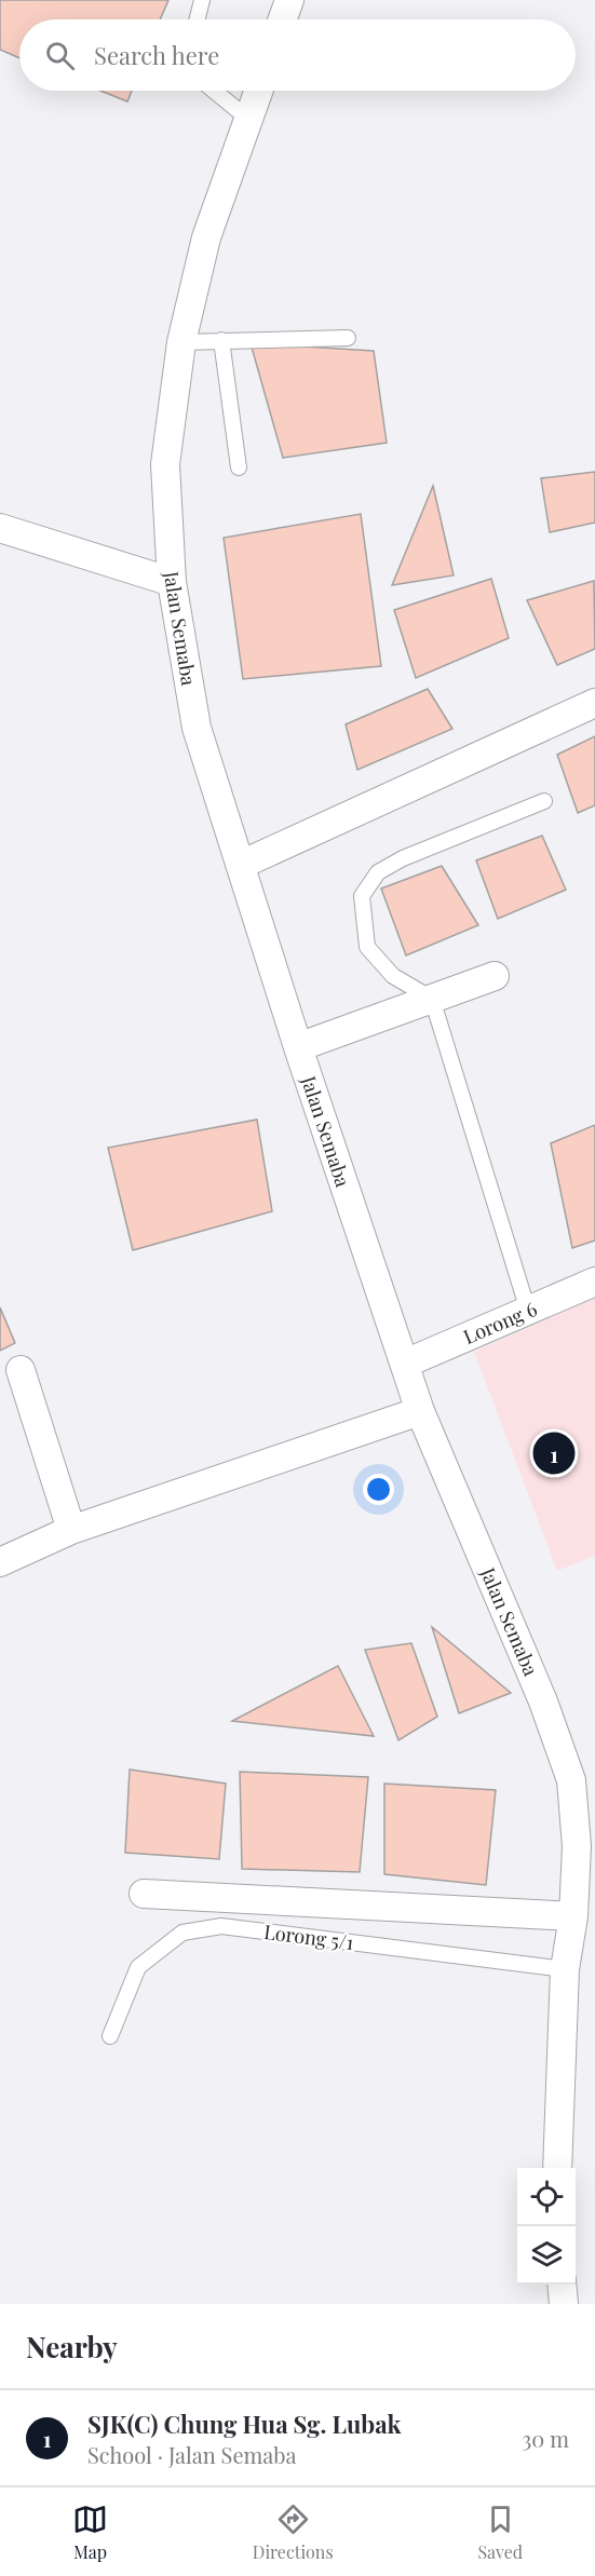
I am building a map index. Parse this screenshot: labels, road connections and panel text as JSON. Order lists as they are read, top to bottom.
{
  "streets": {
    "street": ["Jalan Semaba", "Lorong 6", "Lorong 5/1"]
  },
  "crossings": [
    ["Jalan Semaba", "Lorong 6"],
    ["Jalan Semaba", "Lorong 5/1"]
  ],
  "page": {
    "search": "Search here",
    "pins": "1",
    "heading": "Nearby",
    "list": [
      {
        "mark": "1",
        "name": "SJK(C) Chung Hua Sg. Lubak",
        "note": "School · Jalan Semaba",
        "value": "30 m"
      }
    ],
    "nav": ["Map", "Directions", "Saved"]
  }
}
